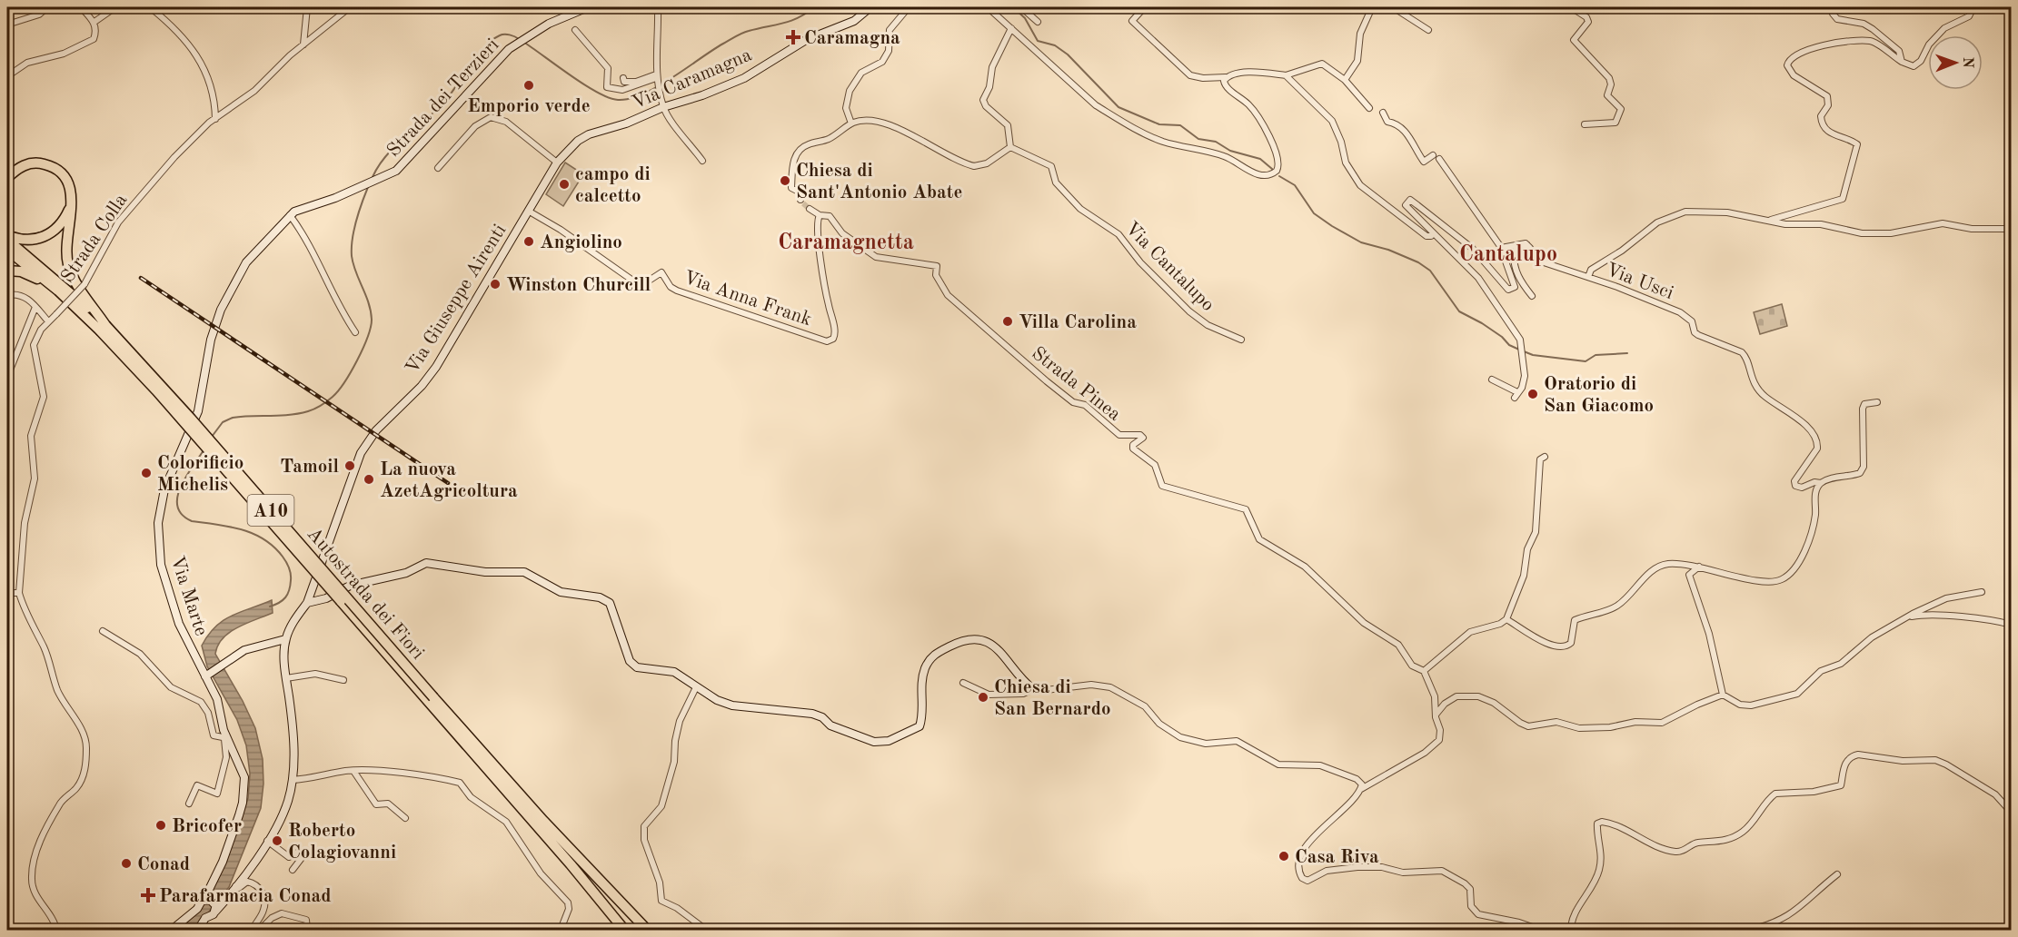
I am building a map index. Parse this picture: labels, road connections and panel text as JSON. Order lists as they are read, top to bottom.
{
  "streets": {
    "highway": ["A10", "Autostrada dei Fiori"],
    "street": [
      "Via Caramagna",
      "Strada dei Terzieri",
      "Strada Colla",
      "Via Cantalupo",
      "Via Usci",
      "Via Anna Frank",
      "Via Giuseppe Airenti",
      "Strada Pinea",
      "Via Marte"
    ]
  },
  "crossings": [
    ["Via Caramagna", "Via Giuseppe Airenti"],
    ["Strada dei Terzieri", "Via Marte"],
    ["Via Anna Frank", "Via Giuseppe Airenti"],
    ["Via Anna Frank", "Strada Pinea"],
    ["Via Giuseppe Airenti", "Via Marte"]
  ],
  "districts": ["Caramagnetta", "Cantalupo"],
  "places": {
    "health": ["Caramagna", "Parafarmacia Conad"],
    "other": [
      "Emporio verde",
      "Chiesa di Sant'Antonio Abate",
      "campo di calcetto",
      "Angiolino",
      "Winston Churcill",
      "Villa Carolina",
      "Oratorio di San Giacomo",
      "Tamoil",
      "Colorificio Michelis",
      "La nuova AzetAgricoltura",
      "Chiesa di San Bernardo",
      "Bricofer",
      "Roberto Colagiovanni",
      "Casa Riva",
      "Conad"
    ]
  },
  "north": "right"
}
